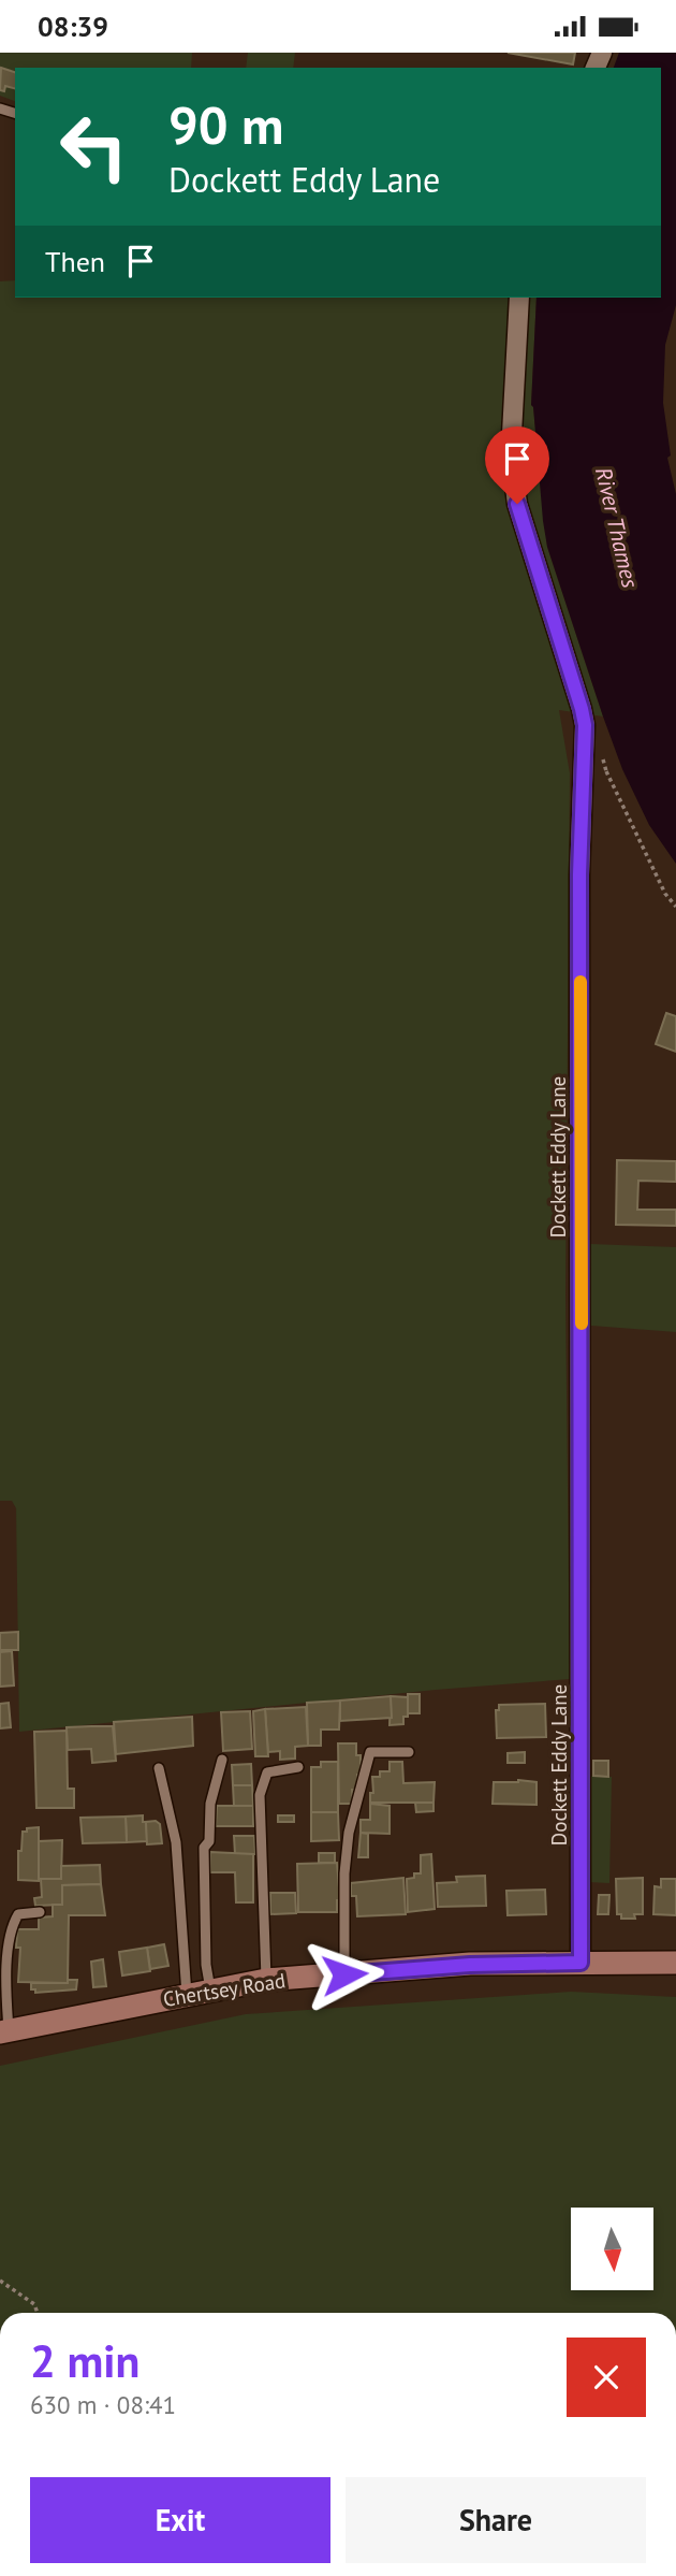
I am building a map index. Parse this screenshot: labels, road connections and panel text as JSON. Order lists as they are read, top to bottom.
{
  "streets": {
    "main road": ["Chertsey Road"],
    "street": ["Dockett Eddy Lane"]
  },
  "crossings": [
    ["Dockett Eddy Lane", "Chertsey Road"]
  ],
  "water": ["River Thames"],
  "north": "bottom",
  "page": {
    "status": "08:39",
    "turn": ["90 m", "Dockett Eddy Lane"],
    "then": "Then",
    "heading": ["2 min", "630 m · 08:41"],
    "buttons": ["Exit", "Share"]
  }
}
